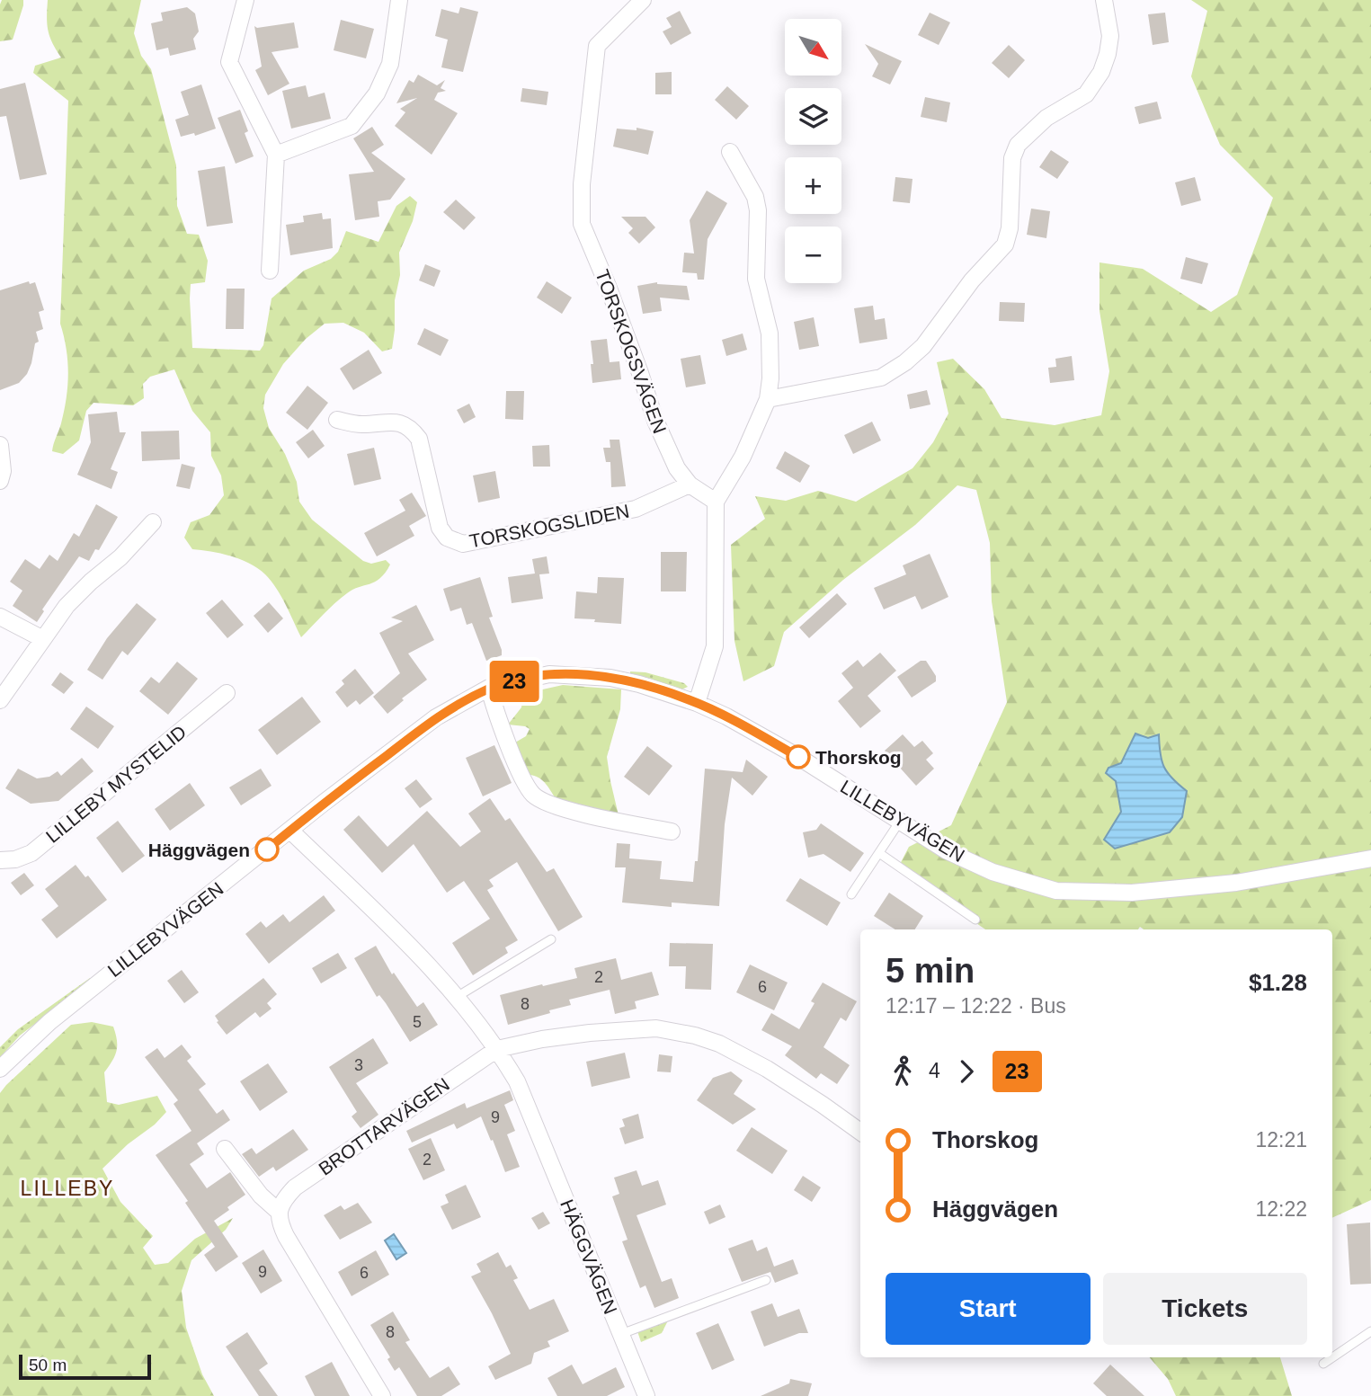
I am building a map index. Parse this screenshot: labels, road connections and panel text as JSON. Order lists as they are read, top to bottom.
{
  "streets": {
    "street": [
      "TORSKOGSVÄGEN",
      "TORSKOGSLIDEN",
      "LILLEBY MYSTELID",
      "LILLEBYVÄGEN",
      "BROTTARVÄGEN",
      "HÄGGVÄGEN"
    ]
  },
  "crossings": [
    ["TORSKOGSVÄGEN", "TORSKOGSLIDEN"],
    ["LILLEBYVÄGEN", "HÄGGVÄGEN"],
    ["BROTTARVÄGEN", "HÄGGVÄGEN"]
  ],
  "districts": ["LILLEBY"],
  "places": ["Thorskog", "Häggvägen"],
  "lines": ["bus line 23"],
  "house_numbers": [
    "2",
    "6",
    "8",
    "5",
    "3",
    "9",
    "2",
    "9",
    "6",
    "8"
  ],
  "scale_bar": "50 m",
  "north": "bottom right",
  "page": {
    "on_map": "23",
    "map_buttons": ["+", "−"],
    "heading": ["5 min", "12:17 – 12:22 · Bus", "$1.28"],
    "legs": ["4", "23"],
    "list": [
      {
        "name": "Thorskog",
        "value": "12:21"
      },
      {
        "name": "Häggvägen",
        "value": "12:22"
      }
    ],
    "buttons": ["Start", "Tickets"],
    "scale": "50 m"
  }
}
